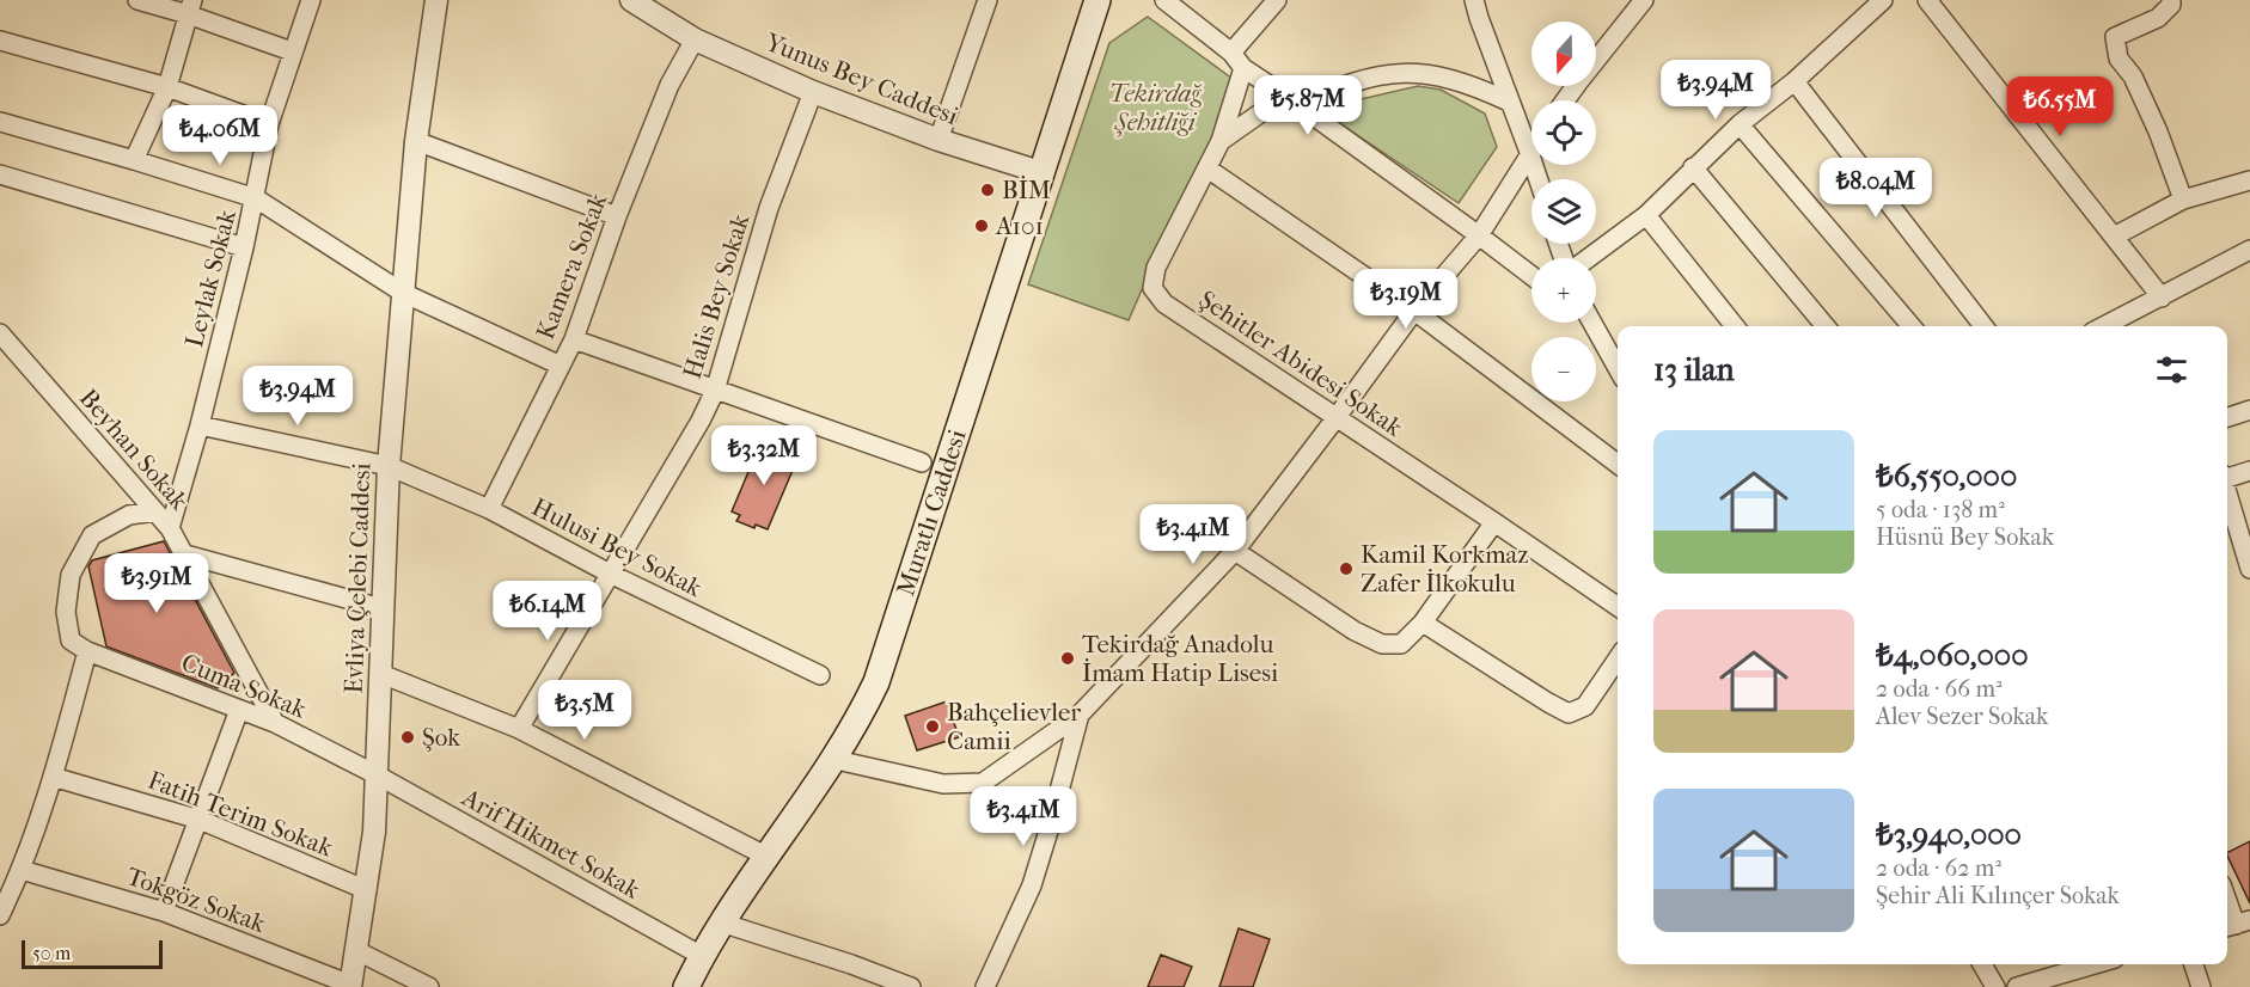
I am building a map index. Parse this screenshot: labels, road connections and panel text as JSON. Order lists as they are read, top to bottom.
{
  "streets": {
    "main road": ["Muratlı Caddesi"],
    "street": [
      "Yunus Bey Caddesi",
      "Kamera Sokak",
      "Leylak Sokak",
      "Halis Bey Sokak",
      "Şehitler Abidesi Sokak",
      "Beyhan Sokak",
      "Hulusi Bey Sokak",
      "Evliya Çelebi Caddesi",
      "Cuma Sokak",
      "Fatih Terim Sokak",
      "Arif Hikmet Sokak",
      "Tokgöz Sokak"
    ]
  },
  "crossings": [
    ["Yunus Bey Caddesi", "Kamera Sokak"],
    ["Yunus Bey Caddesi", "Halis Bey Sokak"],
    ["Yunus Bey Caddesi", "Muratlı Caddesi"],
    ["Kamera Sokak", "Hulusi Bey Sokak"],
    ["Leylak Sokak", "Beyhan Sokak"],
    ["Leylak Sokak", "Hulusi Bey Sokak"],
    ["Halis Bey Sokak", "Hulusi Bey Sokak"],
    ["Beyhan Sokak", "Cuma Sokak"],
    ["Muratlı Caddesi", "Arif Hikmet Sokak"],
    ["Hulusi Bey Sokak", "Evliya Çelebi Caddesi"],
    ["Evliya Çelebi Caddesi", "Cuma Sokak"],
    ["Evliya Çelebi Caddesi", "Fatih Terim Sokak"],
    ["Evliya Çelebi Caddesi", "Arif Hikmet Sokak"],
    ["Evliya Çelebi Caddesi", "Tokgöz Sokak"],
    ["Cuma Sokak", "Arif Hikmet Sokak"]
  ],
  "parks": ["Tekirdağ Şehitliği"],
  "places": [
    "BİM",
    "A101",
    "Kamil Korkmaz Zafer İlkokulu",
    "Tekirdağ Anadolu İmam Hatip Lisesi",
    "Bahçelievler Camii",
    "Şok"
  ],
  "scale_bar": "50 m",
  "north": "bottom",
  "page": {
    "map_buttons": ["+", "−"],
    "price": [
      "₺3.94M",
      "₺5.87M",
      "₺6.55M",
      "₺4.06M",
      "₺8.04M",
      "₺3.19M",
      "₺3.94M",
      "₺3.32M",
      "₺3.41M",
      "₺3.91M",
      "₺6.14M",
      "₺3.5M",
      "₺3.41M"
    ],
    "heading": "13 ilan",
    "list": [
      {
        "name": "₺6,550,000",
        "note": "5 oda · 138 m² · Hüsnü Bey Sokak"
      },
      {
        "name": "₺4,060,000",
        "note": "2 oda · 66 m² · Alev Sezer Sokak"
      },
      {
        "name": "₺3,940,000",
        "note": "2 oda · 62 m² · Şehir Ali Kılınçer Sokak"
      }
    ],
    "scale": "50 m"
  }
}
